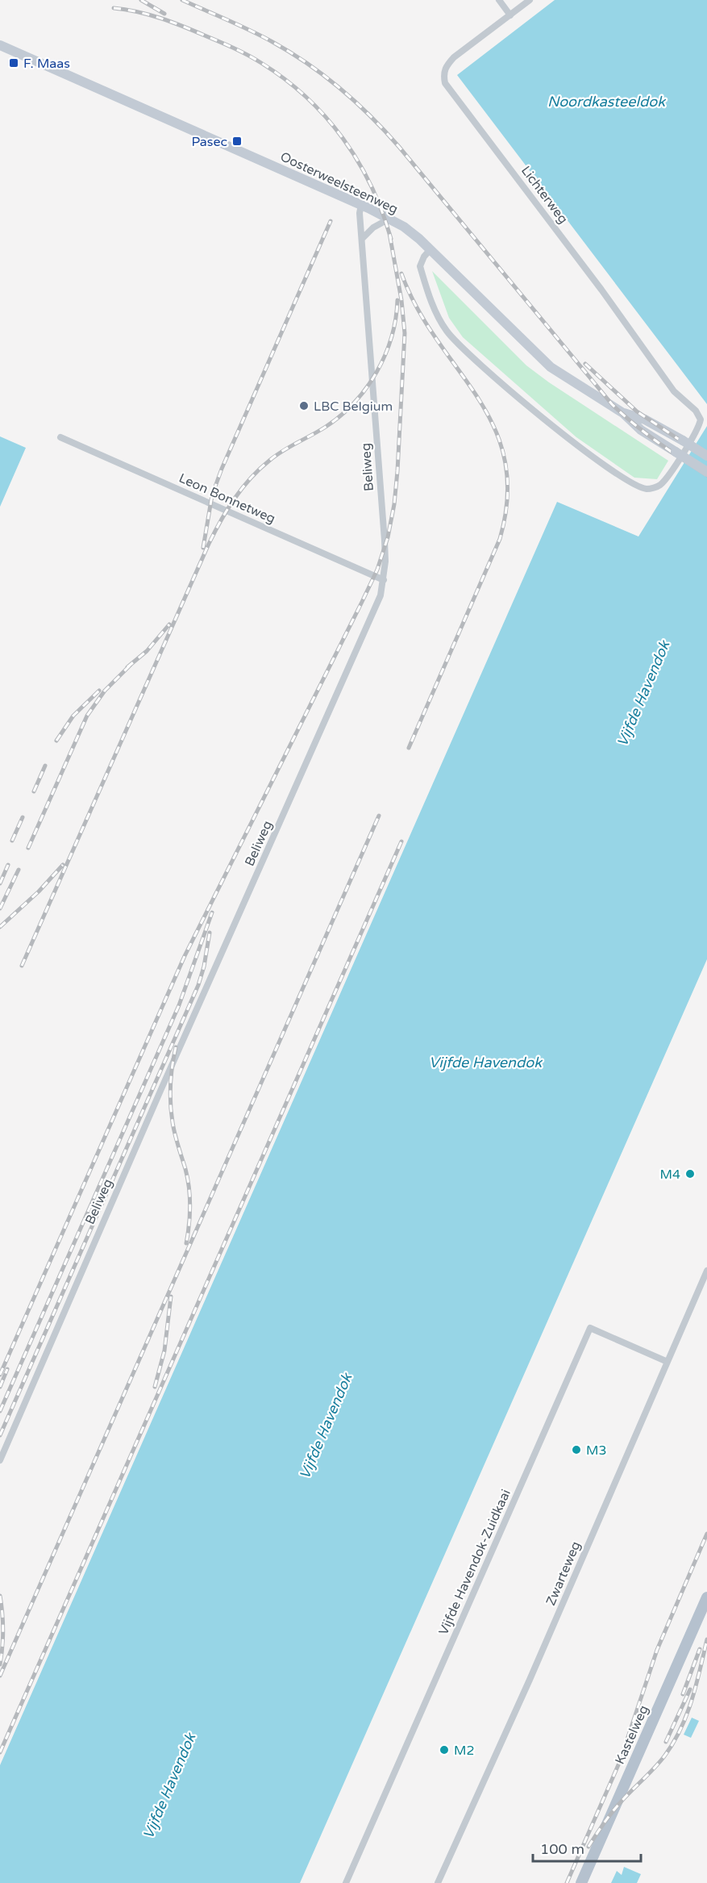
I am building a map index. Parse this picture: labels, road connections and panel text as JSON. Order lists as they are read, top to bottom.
{
  "streets": {
    "main road": ["Oosterweelsteenweg", "Kastelweg"],
    "street": [
      "Lichterweg",
      "Beliweg",
      "Leon Bonnetweg",
      "Vijfde Havendok-Zuidkaai",
      "Zwarteweg"
    ]
  },
  "crossings": [
    ["Oosterweelsteenweg", "Lichterweg"],
    ["Oosterweelsteenweg", "Beliweg"],
    ["Beliweg", "Leon Bonnetweg"],
    ["Vijfde Havendok-Zuidkaai", "Zwarteweg"]
  ],
  "water": ["Noordkasteeldok", "Vijfde Havendok"],
  "places": {
    "transit": ["F. Maas", "Pasec"],
    "other": [
      "LBC Belgium",
      "M4",
      "M3",
      "M2"
    ]
  },
  "scale_bar": "100 m"
}
